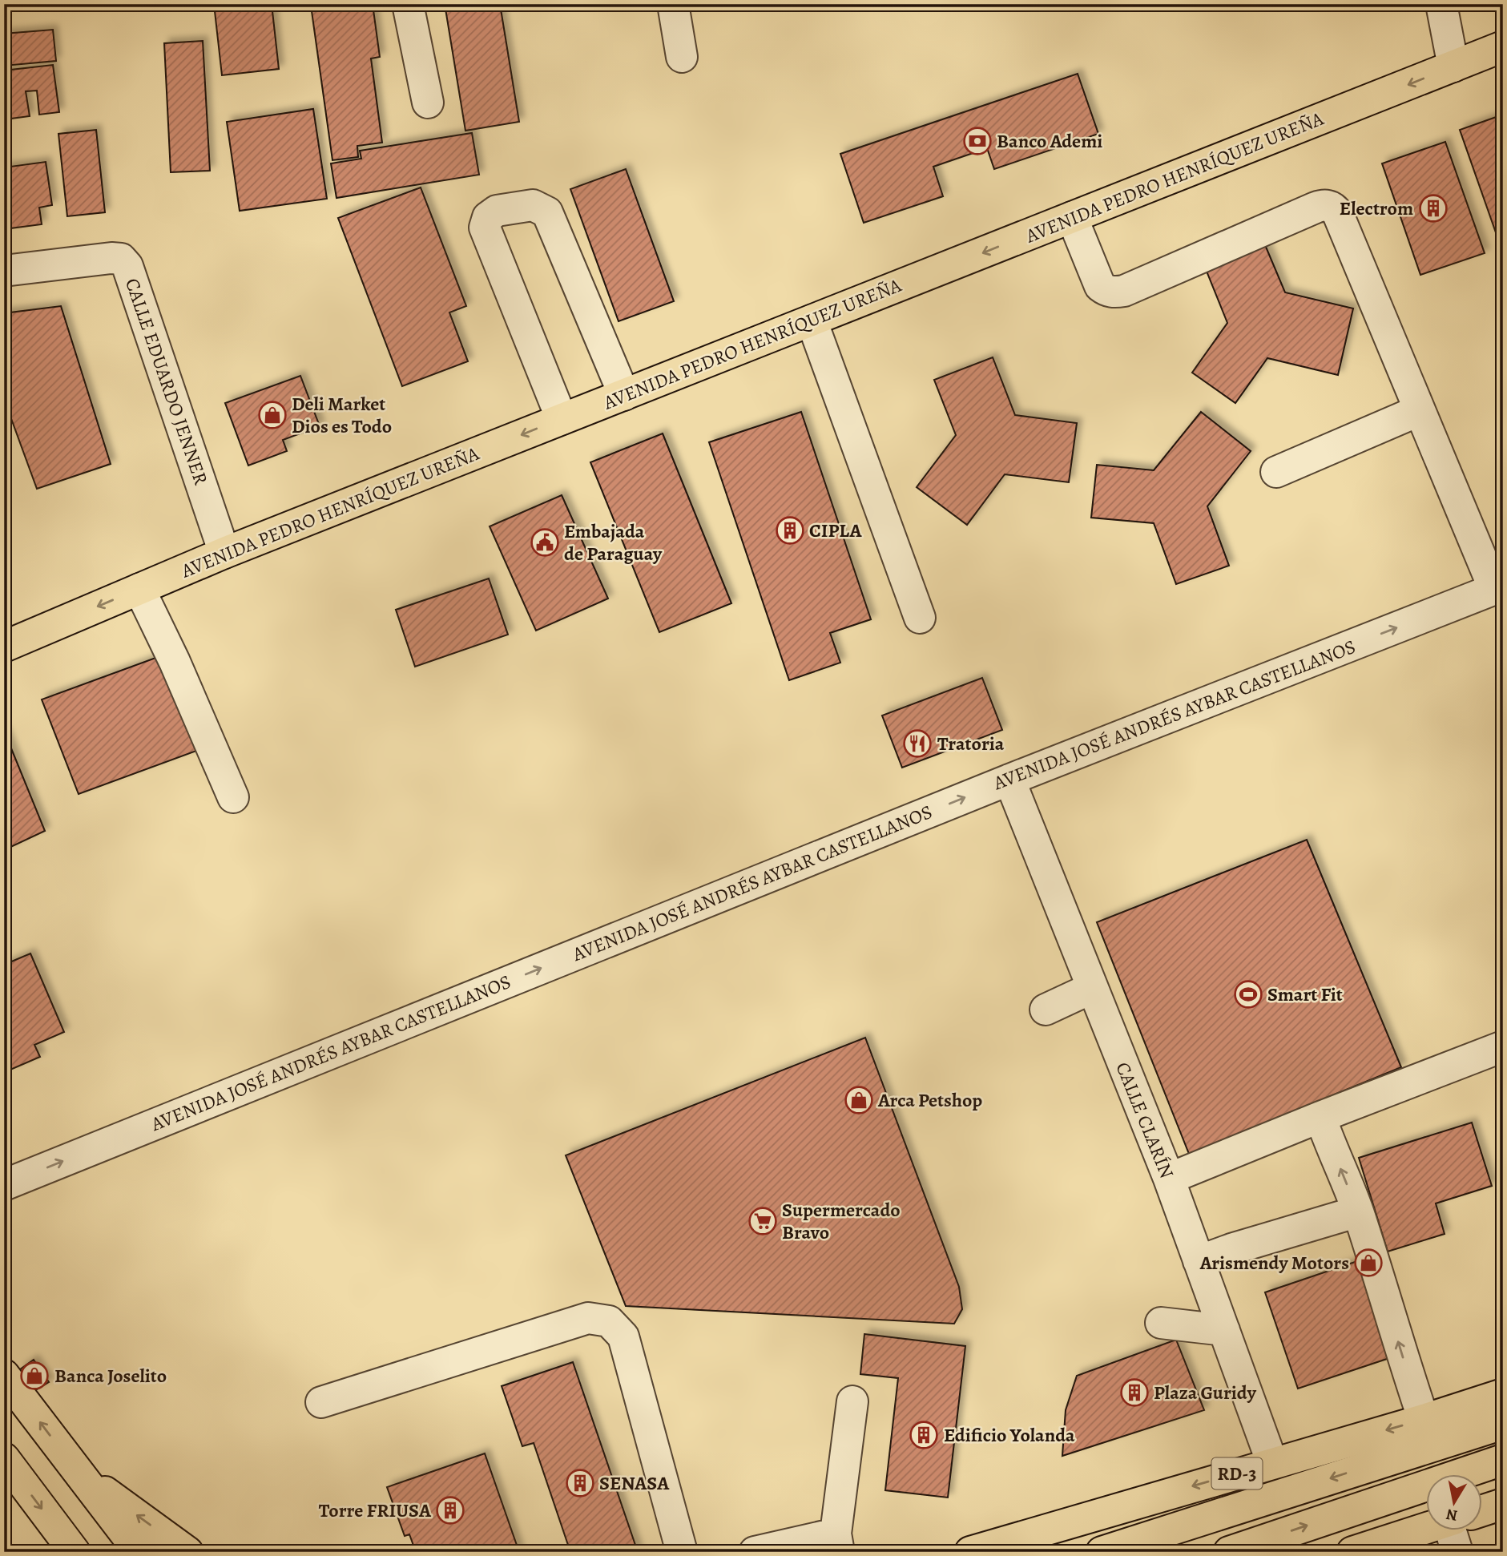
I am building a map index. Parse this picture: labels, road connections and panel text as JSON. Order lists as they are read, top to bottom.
{
  "streets": {
    "main road": ["AVENIDA PEDRO HENRÍQUEZ UREÑA", "RD-3"],
    "street": ["CALLE EDUARDO JENNER", "AVENIDA JOSÉ ANDRÉS AYBAR CASTELLANOS", "CALLE CLARÍN"]
  },
  "crossings": [
    ["AVENIDA PEDRO HENRÍQUEZ UREÑA", "CALLE EDUARDO JENNER"],
    ["AVENIDA JOSÉ ANDRÉS AYBAR CASTELLANOS", "CALLE CLARÍN"],
    ["CALLE CLARÍN", "RD-3"]
  ],
  "one_way": ["AVENIDA PEDRO HENRÍQUEZ UREÑA", "AVENIDA JOSÉ ANDRÉS AYBAR CASTELLANOS"],
  "places": {
    "bank": ["Banco Ademi"],
    "building": [
      "Electrom",
      "CIPLA",
      "Plaza Guridy",
      "Edificio Yolanda",
      "SENASA",
      "Torre FRIUSA"
    ],
    "shop": [
      "Deli Market Dios es Todo",
      "Arca Petshop",
      "Arismendy Motors",
      "Banca Joselito"
    ],
    "public building": ["Embajada de Paraguay"],
    "restaurant": ["Tratoria"],
    "sports": ["Smart Fit"],
    "supermarket": ["Supermercado Bravo"]
  },
  "north": "bottom"
}
